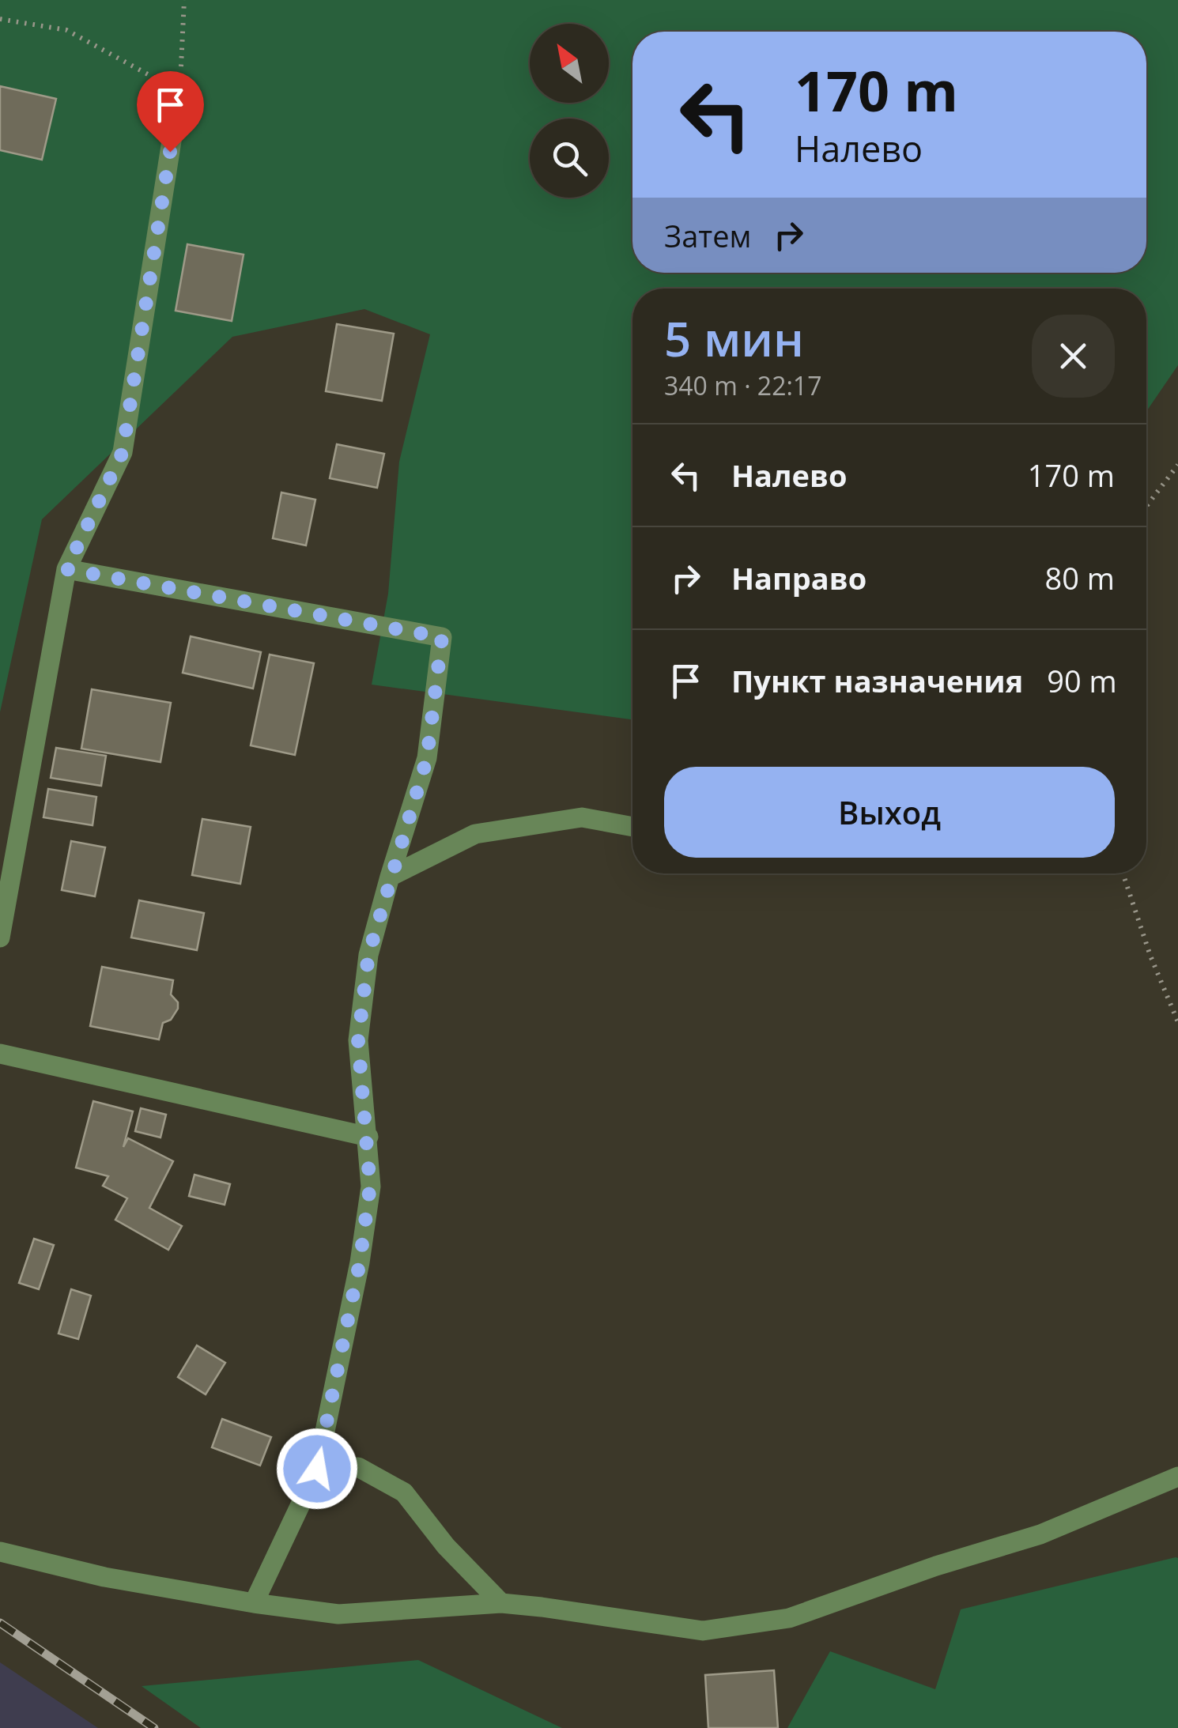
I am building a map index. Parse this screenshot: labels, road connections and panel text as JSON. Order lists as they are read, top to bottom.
{
  "north": "top left",
  "page": {
    "turn": ["170 m", "Налево"],
    "then": "Затем",
    "heading": ["5 мин", "340 m · 22:17"],
    "list": [
      {
        "name": "Налево",
        "value": "170 m"
      },
      {
        "name": "Направо",
        "value": "80 m"
      },
      {
        "name": "Пункт назначения",
        "value": "90 m"
      }
    ],
    "buttons": "Выход"
  }
}
